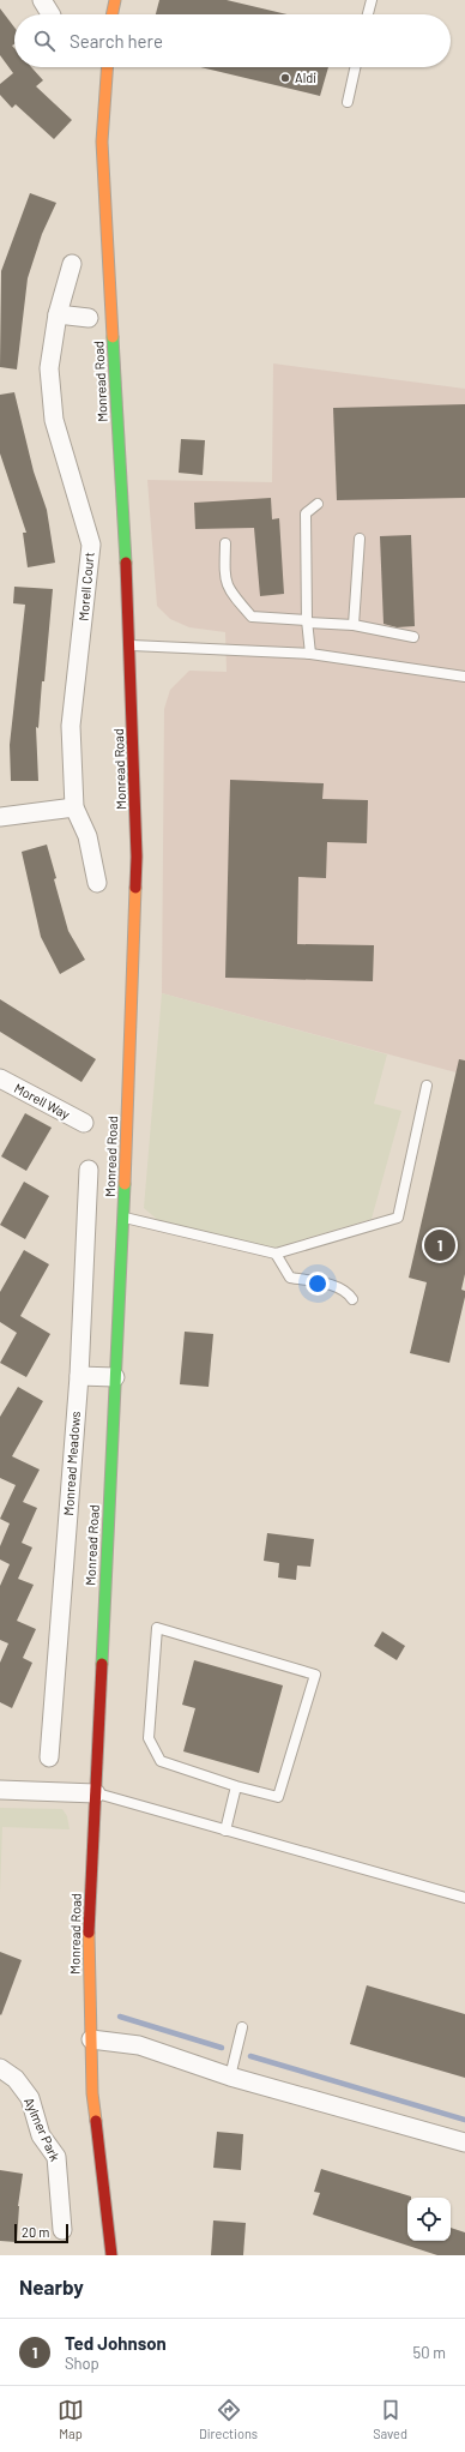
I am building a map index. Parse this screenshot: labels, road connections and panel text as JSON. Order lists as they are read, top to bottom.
{
  "streets": {
    "street": [
      "Monread Road",
      "Morell Court",
      "Morell Way",
      "Monread Meadows",
      "Aylmer Park"
    ]
  },
  "places": ["Aldi"],
  "scale_bar": "20 m",
  "page": {
    "search": "Search here",
    "pins": "1",
    "scale": "20 m",
    "heading": "Nearby",
    "list": [
      {
        "mark": "1",
        "name": "Ted Johnson",
        "note": "Shop",
        "value": "50 m"
      }
    ],
    "nav": ["Map", "Directions", "Saved"]
  }
}
